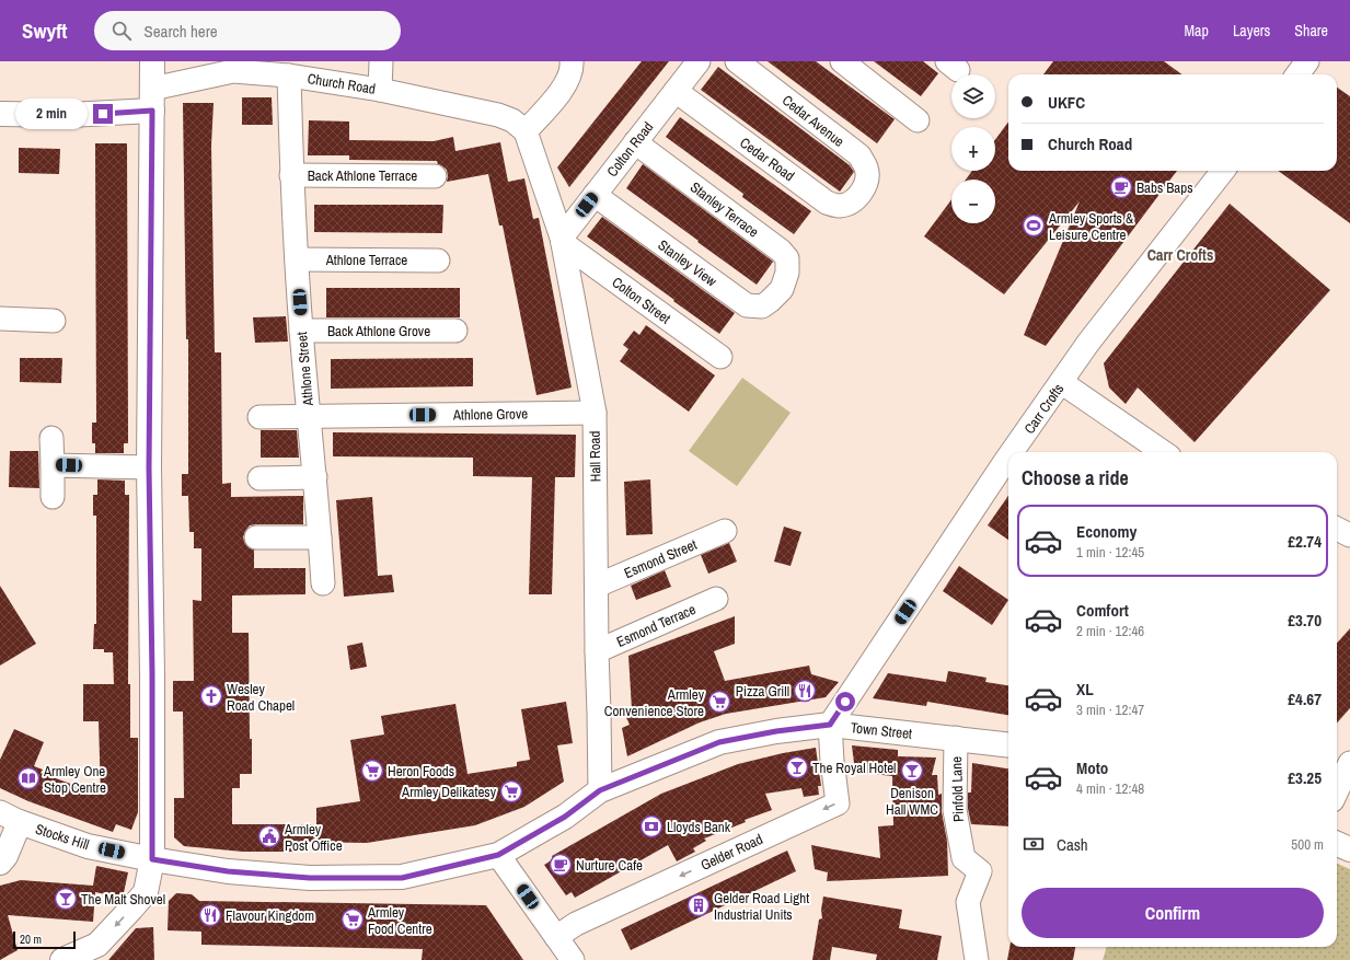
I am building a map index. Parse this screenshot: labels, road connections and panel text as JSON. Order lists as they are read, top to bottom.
{
  "streets": {
    "street": [
      "Church Road",
      "Cedar Avenue",
      "Colton Road",
      "Cedar Road",
      "Back Athlone Terrace",
      "Stanley Terrace",
      "Athlone Terrace",
      "Stanley View",
      "Colton Street",
      "Back Athlone Grove",
      "Athlone Street",
      "Carr Crofts",
      "Athlone Grove",
      "Hall Road",
      "Esmond Street",
      "Esmond Terrace",
      "Town Street",
      "Pinfold Lane",
      "Stocks Hill",
      "Gelder Road"
    ]
  },
  "crossings": [
    ["Church Road", "Athlone Street"],
    ["Church Road", "Hall Road"],
    ["Cedar Avenue", "Cedar Road"],
    ["Colton Road", "Cedar Road"],
    ["Colton Road", "Stanley Terrace"],
    ["Colton Road", "Stanley View"],
    ["Colton Road", "Colton Street"],
    ["Colton Road", "Hall Road"],
    ["Back Athlone Terrace", "Athlone Street"],
    ["Stanley Terrace", "Stanley View"],
    ["Athlone Terrace", "Athlone Street"],
    ["Colton Street", "Hall Road"],
    ["Back Athlone Grove", "Athlone Street"],
    ["Athlone Street", "Athlone Grove"],
    ["Carr Crofts", "Town Street"],
    ["Carr Crofts", "Gelder Road"],
    ["Athlone Grove", "Hall Road"],
    ["Hall Road", "Esmond Street"],
    ["Hall Road", "Esmond Terrace"],
    ["Hall Road", "Town Street"],
    ["Town Street", "Pinfold Lane"],
    ["Town Street", "Stocks Hill"],
    ["Town Street", "Gelder Road"]
  ],
  "one_way": ["Gelder Road"],
  "districts": ["Carr Crofts"],
  "places": {
    "cafe": ["Babs Baps", "Nurture Cafe"],
    "sports": ["Armley Sports & Leisure Centre"],
    "restaurant": ["Pizza Grill", "Flavour Kingdom"],
    "church": ["Wesley Road Chapel"],
    "supermarket": [
      "Armley Convenience Store",
      "Heron Foods",
      "Armley Delikatesy",
      "Armley Food Centre"
    ],
    "bar": ["The Royal Hotel", "Denison Hall WMC", "The Malt Shovel"],
    "library": ["Armley One Stop Centre"],
    "bank": ["Lloyds Bank"],
    "public building": ["Armley Post Office"],
    "building": ["Gelder Road Light Industrial Units"]
  },
  "scale_bar": "20 m",
  "page": {
    "header": "Swyft",
    "search": "Search here",
    "nav": ["Map", "Layers", "Share"],
    "map_buttons": ["+", "−"],
    "banner": ["UKFC", "Church Road"],
    "bubble": "2 min",
    "heading": "Choose a ride",
    "list": [
      {
        "name": "Economy",
        "note": "1 min · 12:45",
        "value": "£2.74"
      },
      {
        "name": "Comfort",
        "note": "2 min · 12:46",
        "value": "£3.70"
      },
      {
        "name": "XL",
        "note": "3 min · 12:47",
        "value": "£4.67"
      },
      {
        "name": "Moto",
        "note": "4 min · 12:48",
        "value": "£3.25"
      }
    ],
    "pay": ["Cash", "500 m"],
    "buttons": "Confirm",
    "scale": "20 m"
  }
}
